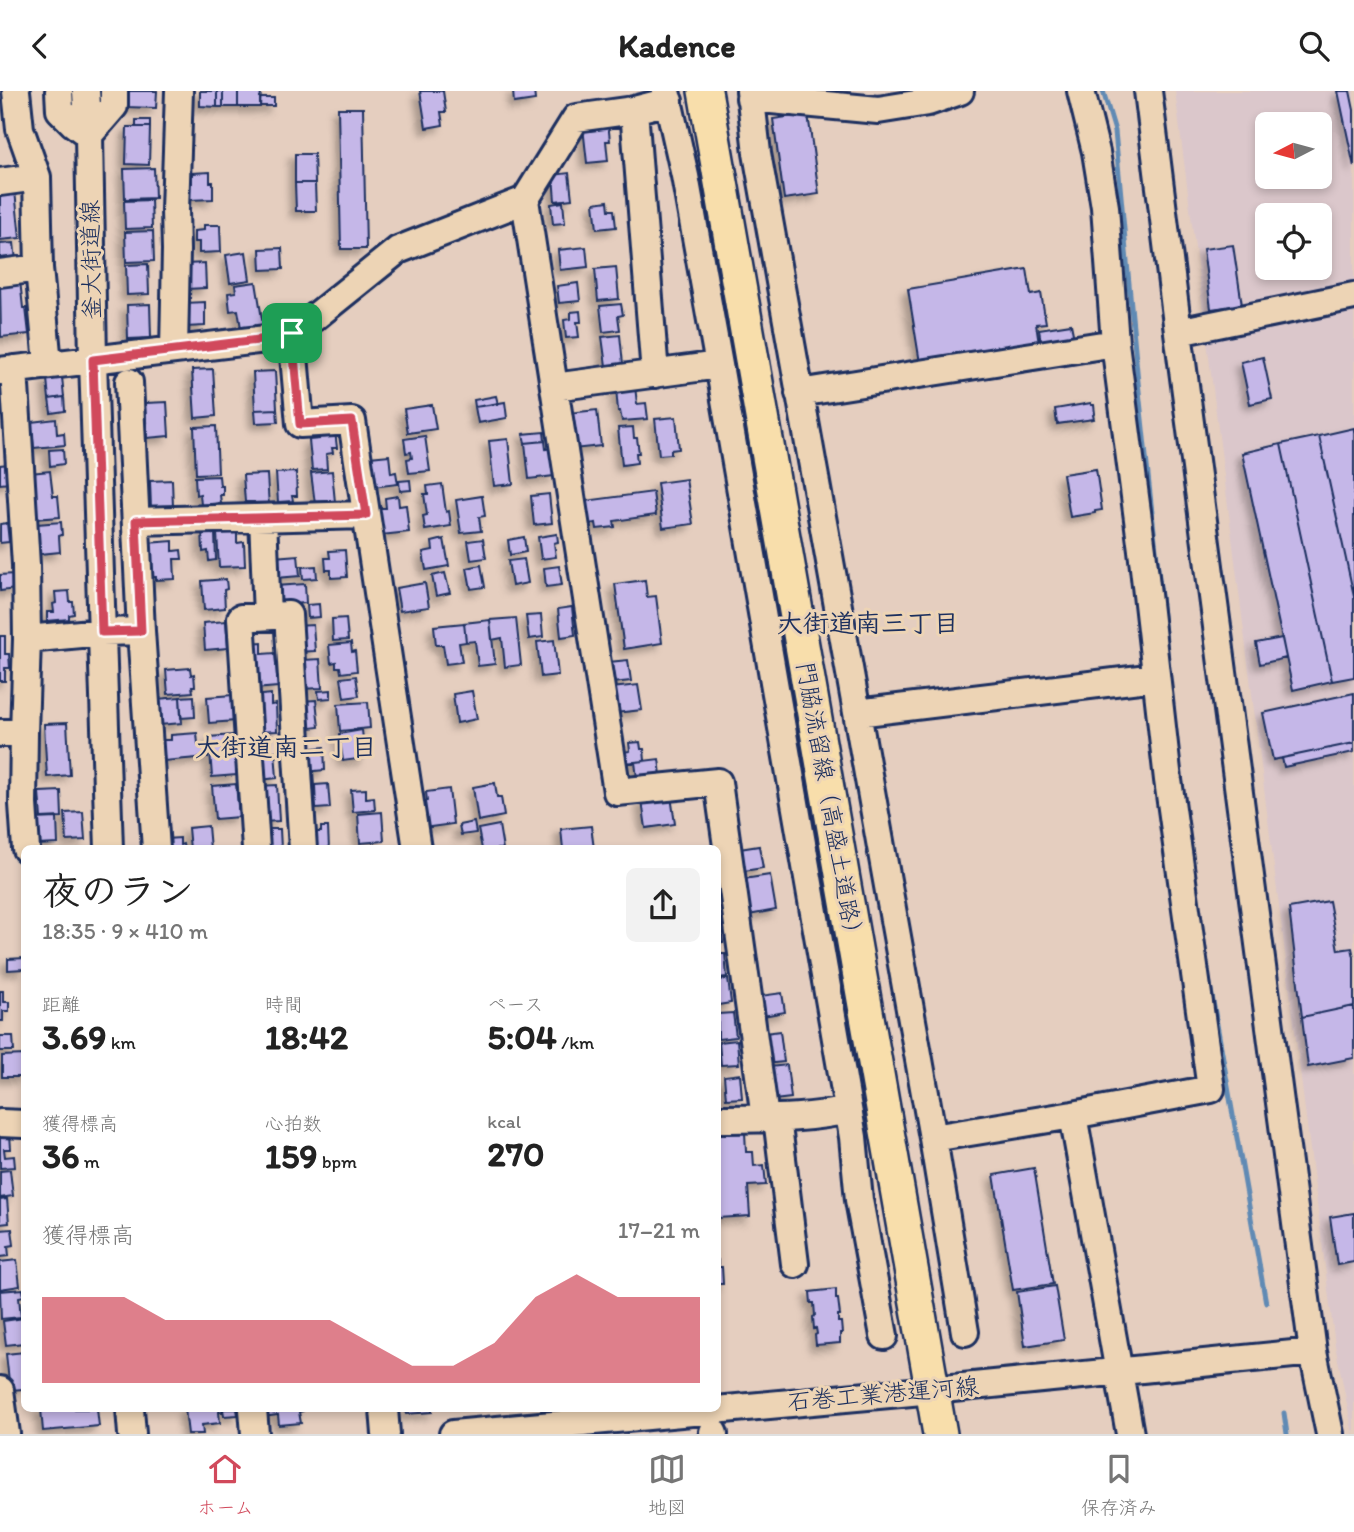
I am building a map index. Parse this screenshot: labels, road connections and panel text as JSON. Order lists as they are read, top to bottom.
{
  "streets": {
    "main road": ["門脇流留線（高盛土道路）"],
    "street": ["釜大街道線", "石巻工業港運河線"]
  },
  "crossings": [
    ["門脇流留線（高盛土道路）", "石巻工業港運河線"]
  ],
  "districts": ["大街道南三丁目", "大街道南二丁目"],
  "north": "left",
  "page": {
    "header": "Kadence",
    "heading": ["夜のラン", "18:35 · 9 × 410 m"],
    "stats": [
      ["距離", "3.69 km"],
      ["時間", "18:42"],
      ["ペース", "5:04 /km"],
      ["獲得標高", "36 m"],
      ["心拍数", "159 bpm"],
      ["kcal", "270"]
    ],
    "chart": ["獲得標高", "17–21 m"],
    "tabs": ["ホーム", "地図", "保存済み"]
  }
}
